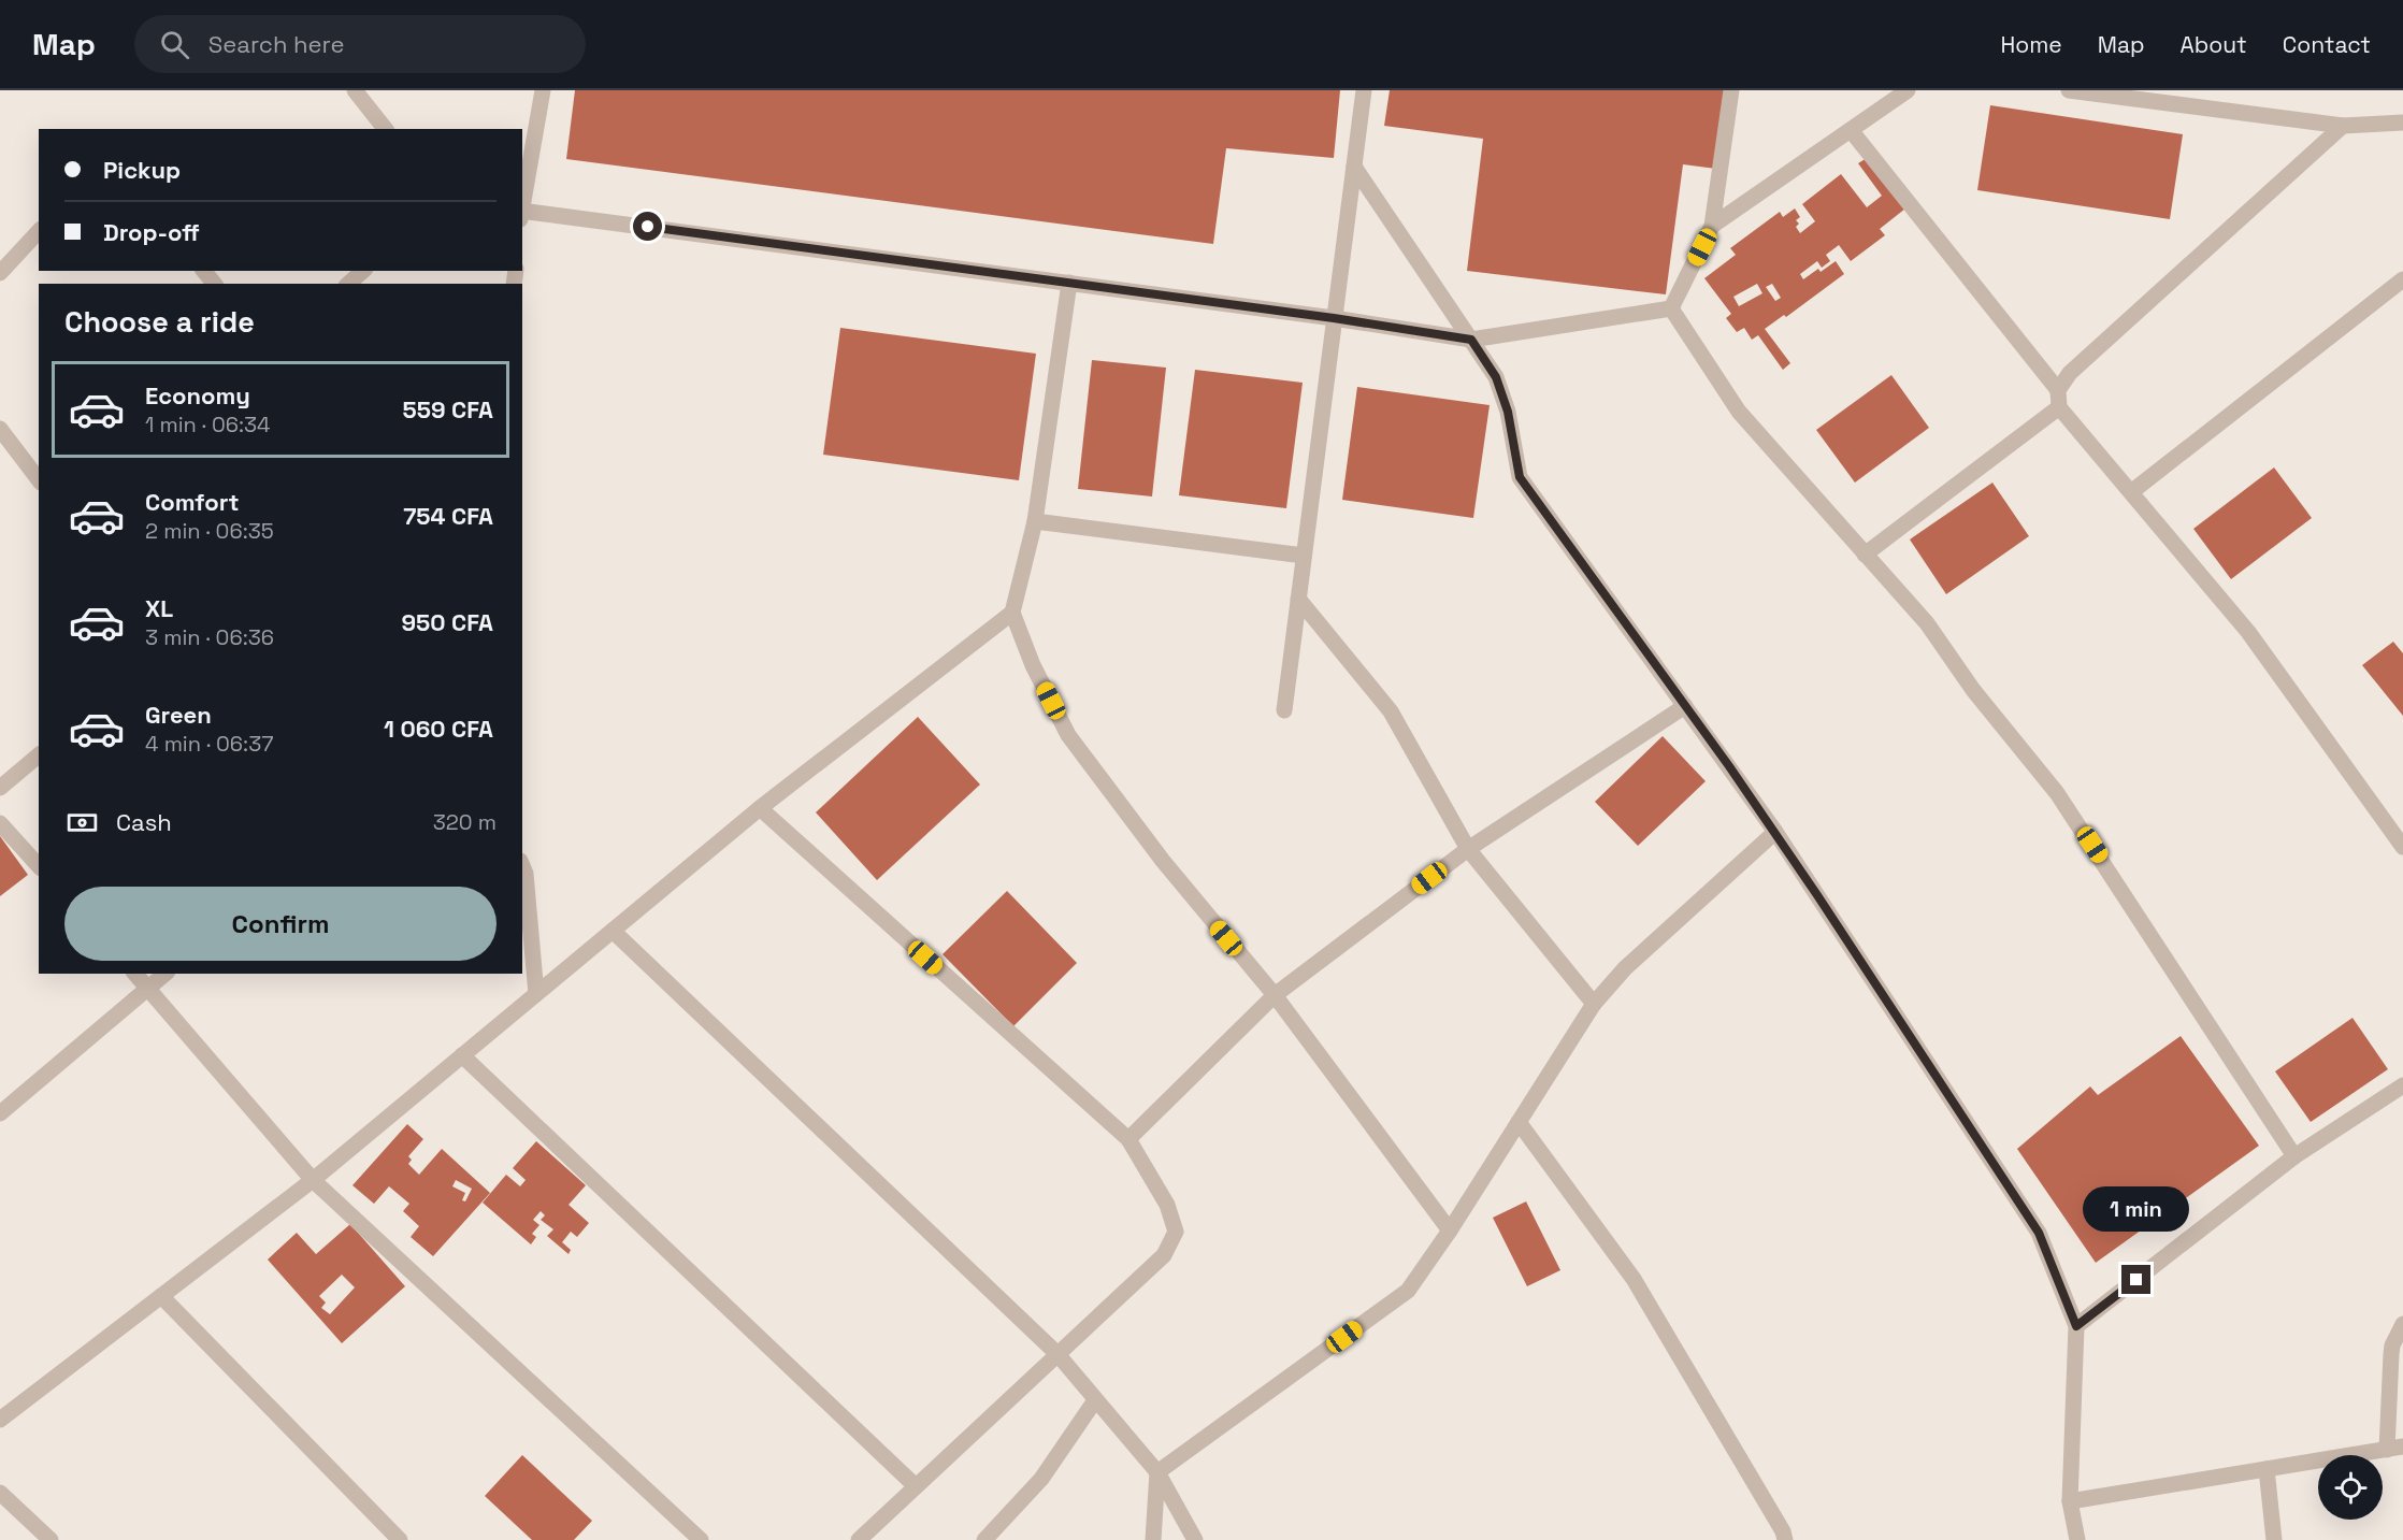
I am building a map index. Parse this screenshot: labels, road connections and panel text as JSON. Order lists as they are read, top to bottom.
{
  "page": {
    "header": "Map",
    "search": "Search here",
    "nav": [
      "Home",
      "Map",
      "About",
      "Contact"
    ],
    "banner": ["Pickup", "Drop-off"],
    "heading": "Choose a ride",
    "list": [
      {
        "name": "Economy",
        "note": "1 min · 06:34",
        "value": "559 CFA"
      },
      {
        "name": "Comfort",
        "note": "2 min · 06:35",
        "value": "754 CFA"
      },
      {
        "name": "XL",
        "note": "3 min · 06:36",
        "value": "950 CFA"
      },
      {
        "name": "Green",
        "note": "4 min · 06:37",
        "value": "1 060 CFA"
      }
    ],
    "pay": ["Cash", "320 m"],
    "buttons": "Confirm",
    "bubble": "1 min"
  }
}
